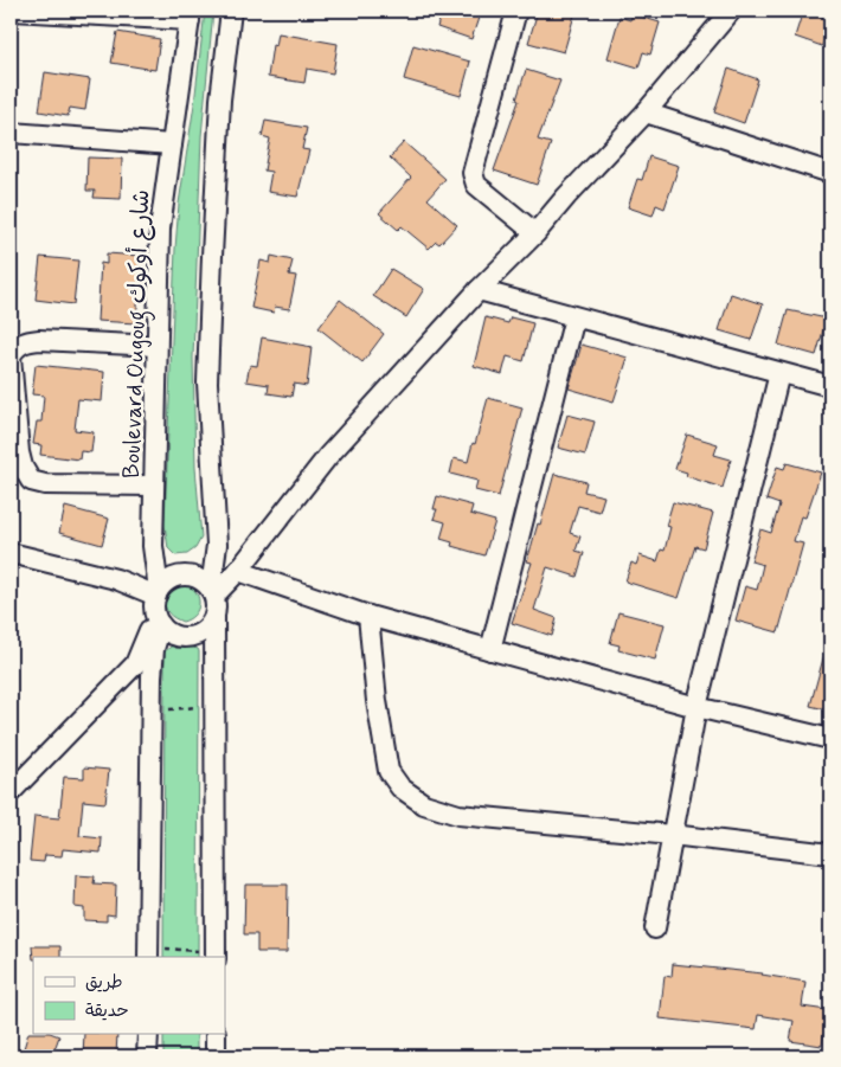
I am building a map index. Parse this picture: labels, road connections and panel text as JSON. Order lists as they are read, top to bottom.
{
  "streets": {
    "street": ["Boulevard Ougoug شارع أوكوك"]
  },
  "legend": ["طريق", "حديقة"]
}
